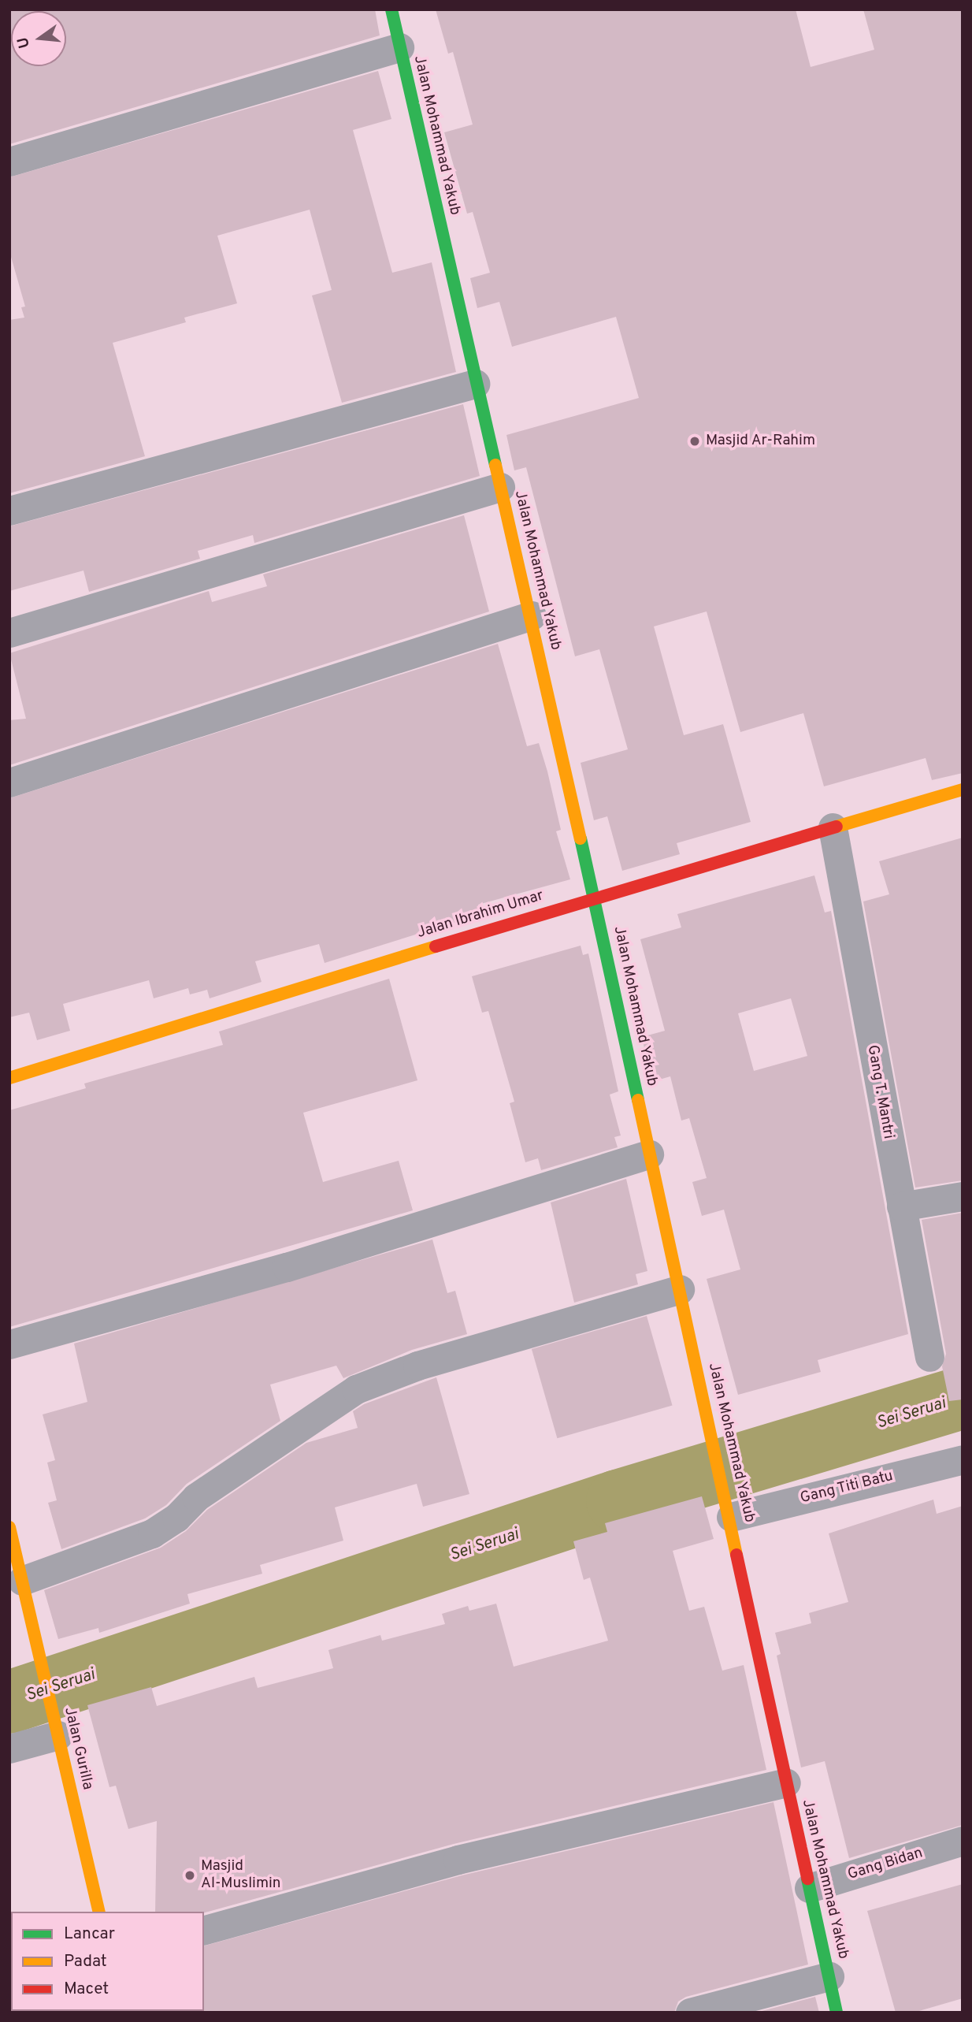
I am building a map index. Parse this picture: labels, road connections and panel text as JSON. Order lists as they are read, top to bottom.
{
  "streets": {
    "street": [
      "Jalan Mohammad Yakub",
      "Jalan Ibrahim Umar",
      "Gang T. Mantri",
      "Gang Titi Batu",
      "Jalan Gurilla",
      "Gang Bidan"
    ]
  },
  "crossings": [
    ["Jalan Mohammad Yakub", "Jalan Ibrahim Umar"],
    ["Jalan Mohammad Yakub", "Gang Titi Batu"],
    ["Jalan Mohammad Yakub", "Gang Bidan"],
    ["Jalan Ibrahim Umar", "Gang T. Mantri"]
  ],
  "water": ["Sei Seruai"],
  "places": ["Masjid Ar-Rahim", "Masjid Al-Muslimin"],
  "legend": ["Lancar", "Padat", "Macet"],
  "north": "left"
}
